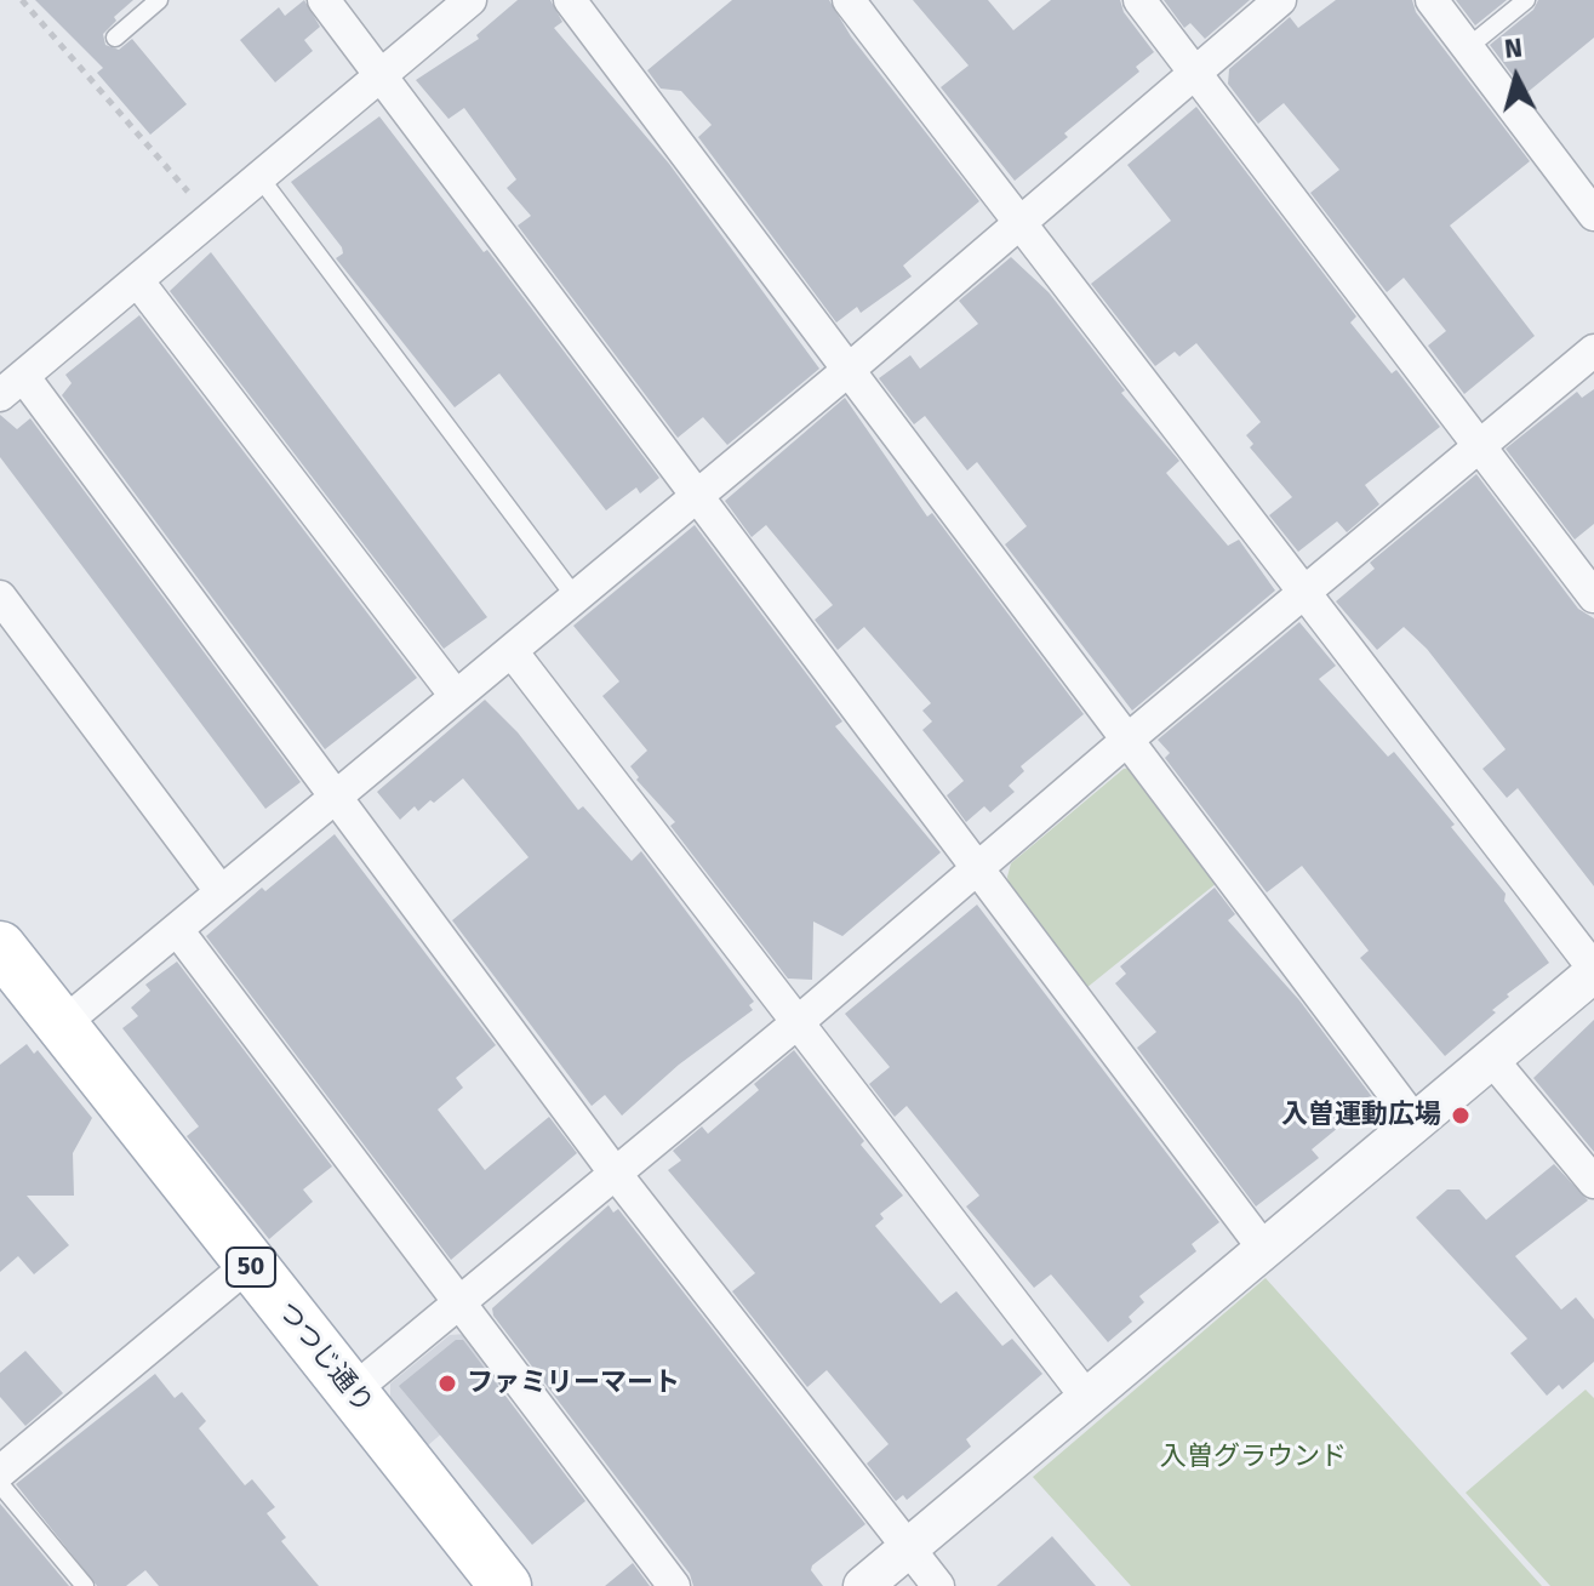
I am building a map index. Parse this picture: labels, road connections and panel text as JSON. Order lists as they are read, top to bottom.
{
  "streets": {
    "main road": ["50", "つつじ通り"]
  },
  "parks": ["入曽グラウンド"],
  "places": ["入曽運動広場", "ファミリーマート"],
  "north": "top"
}
